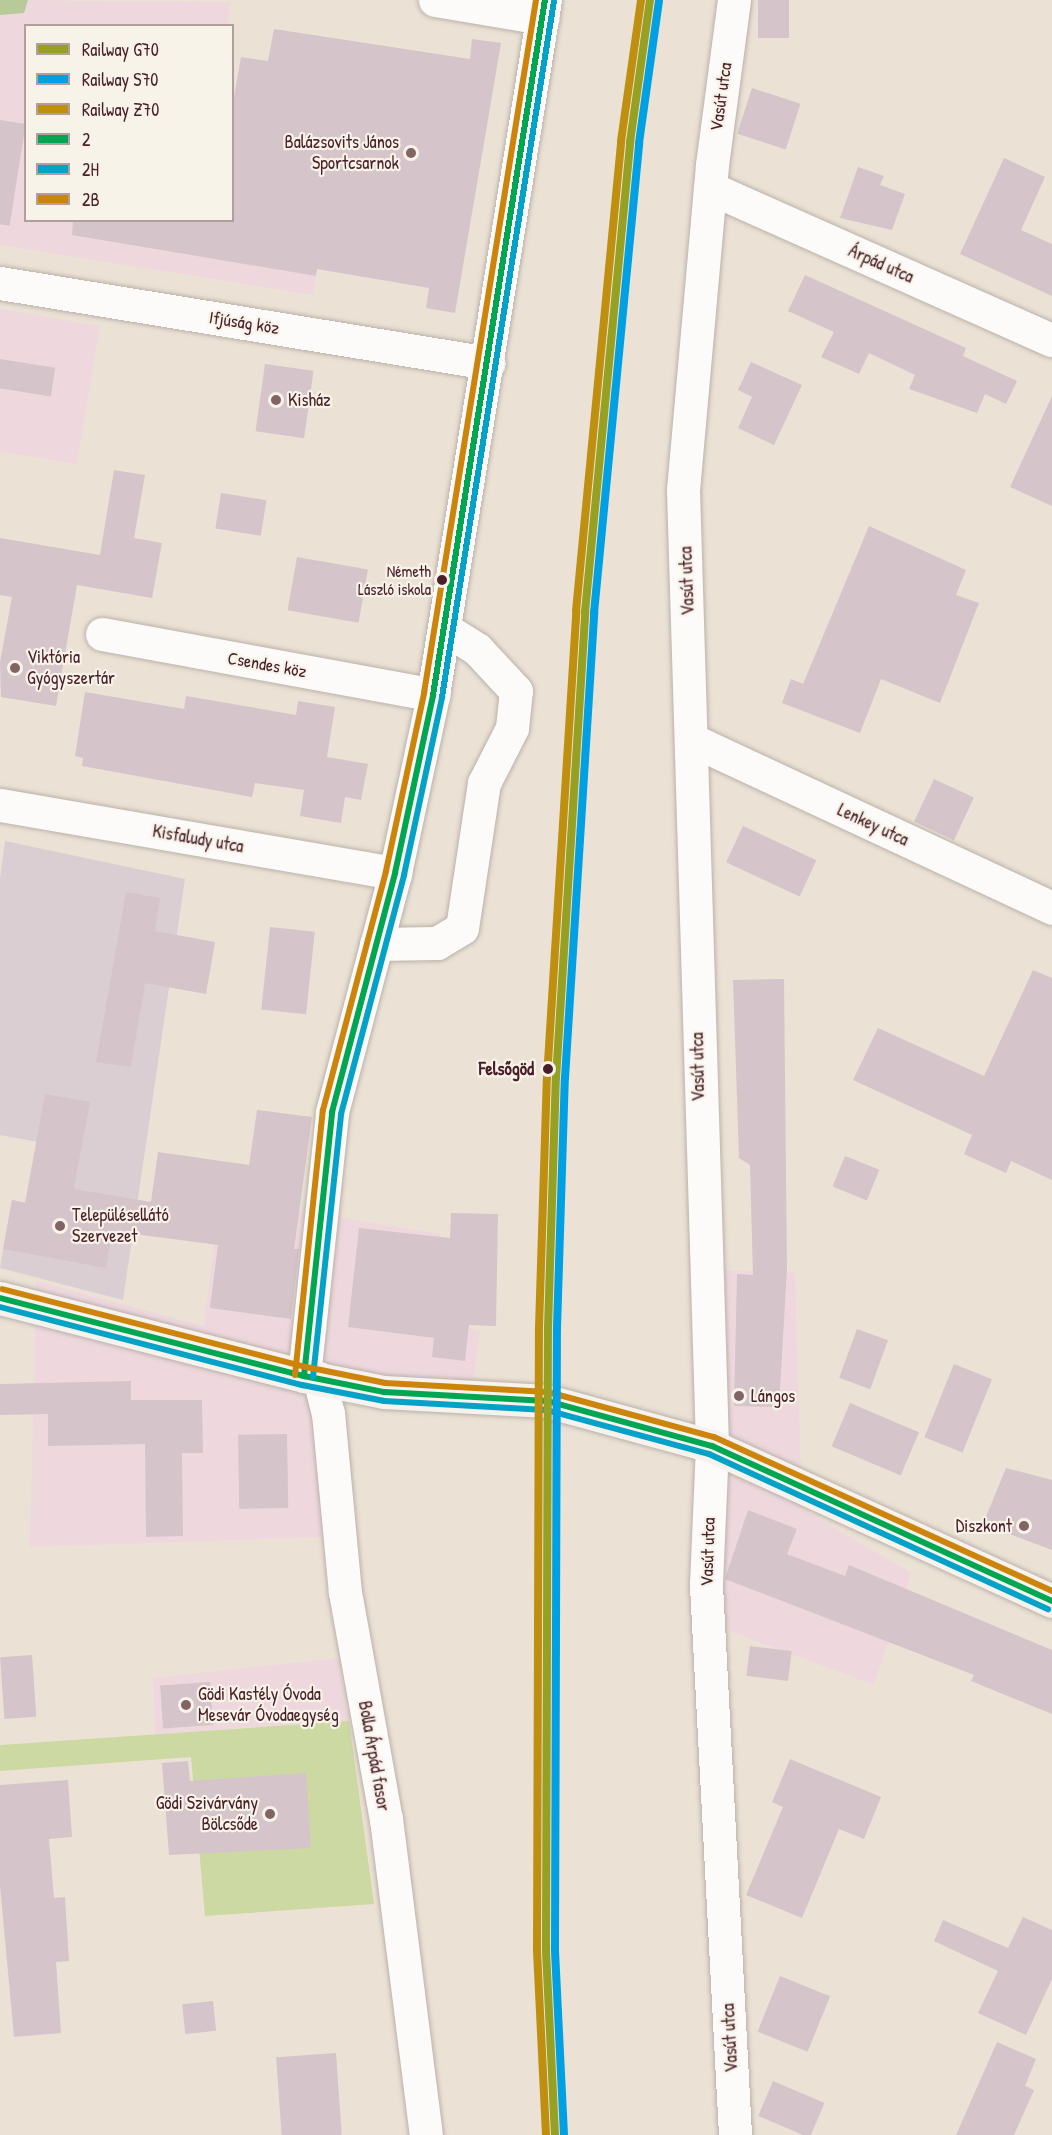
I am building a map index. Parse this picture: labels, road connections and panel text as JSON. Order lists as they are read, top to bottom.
{
  "streets": {
    "street": [
      "Vasút utca",
      "Árpád utca",
      "Ifjúság köz",
      "Csendes köz",
      "Lenkey utca",
      "Kisfaludy utca",
      "Bolla Árpád fasor"
    ]
  },
  "crossings": [
    ["Vasút utca", "Árpád utca"],
    ["Vasút utca", "Lenkey utca"]
  ],
  "places": [
    "Balázsovits János Sportcsarnok",
    "Kisház",
    "Németh László iskola",
    "Viktória Gyógyszertár",
    "Felsőgöd",
    "Településellátó Szervezet",
    "Lángos",
    "Diszkont",
    "Gödi Kastély Óvoda Mesevár Óvodaegység",
    "Gödi Szivárvány Bölcsőde"
  ],
  "lines": [
    "rail line G70",
    "rail line Z70",
    "transit line 2",
    "transit line 2B",
    "rail line S70",
    "transit line 2H"
  ],
  "legend": [
    "Railway G70",
    "Railway S70",
    "Railway Z70",
    "2",
    "2H",
    "2B"
  ]
}
